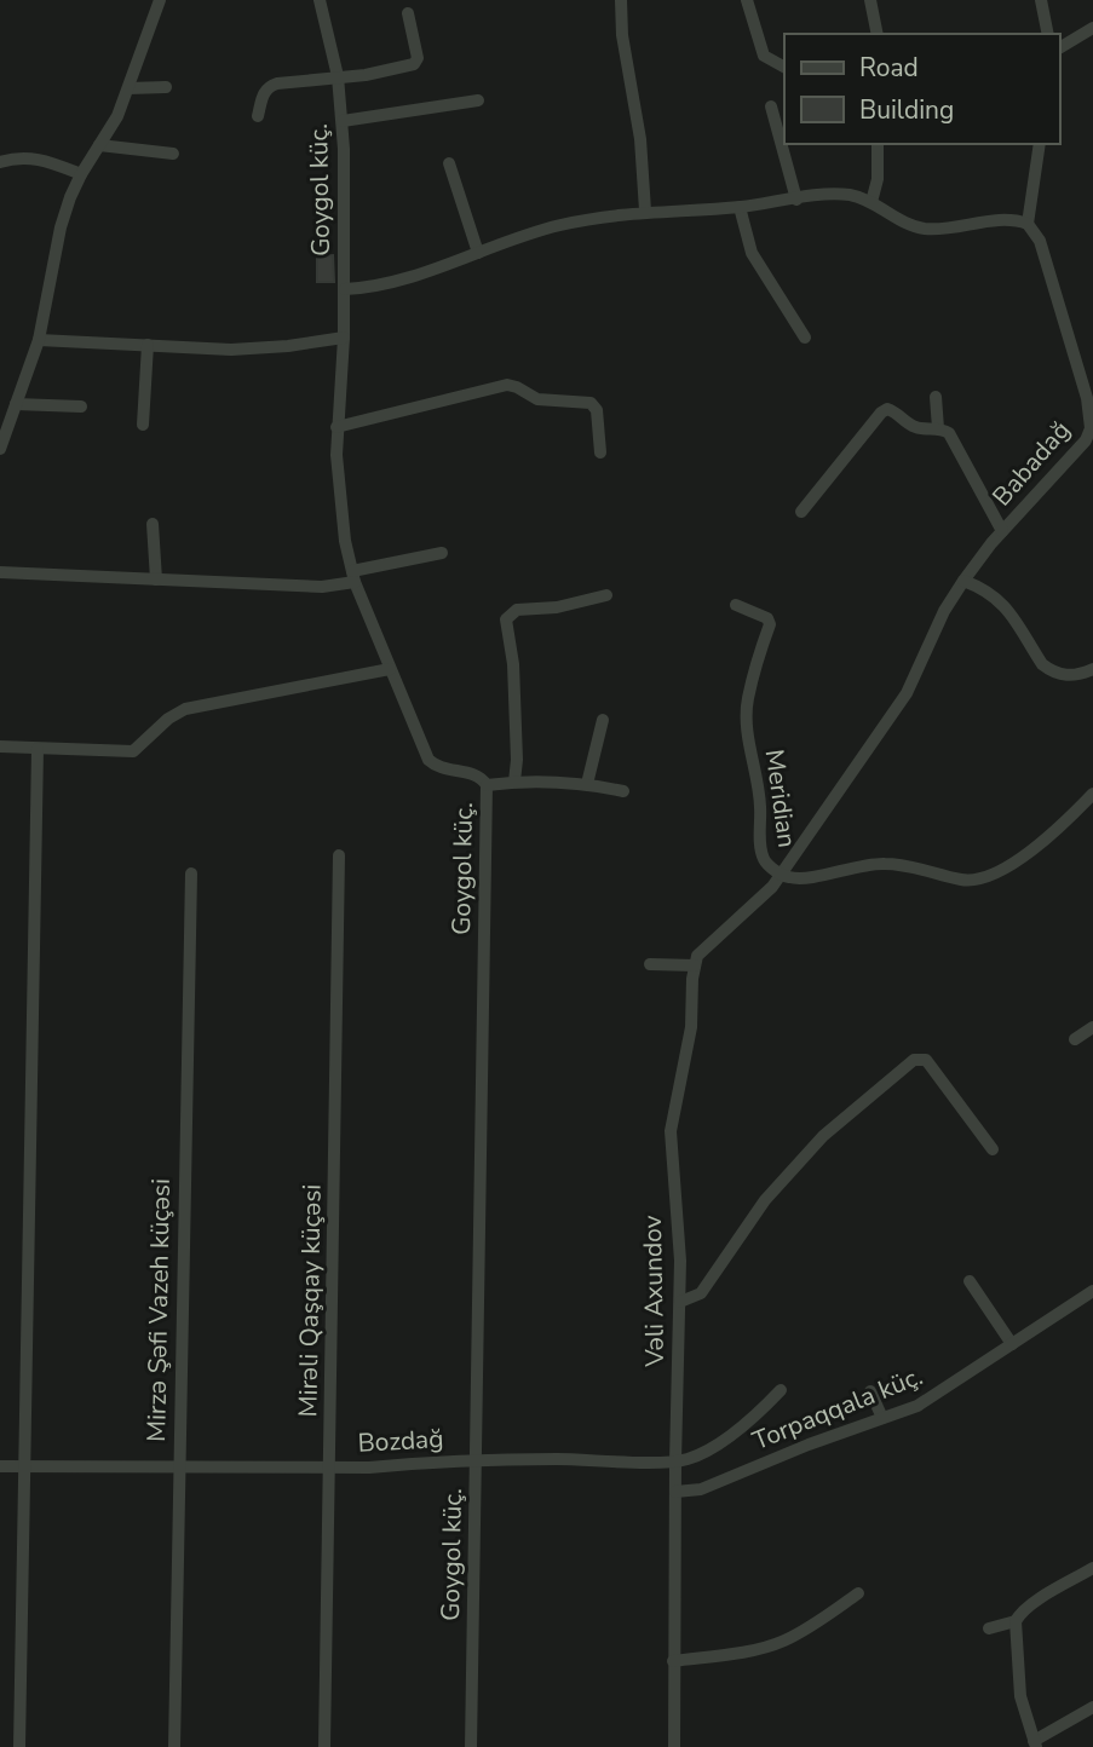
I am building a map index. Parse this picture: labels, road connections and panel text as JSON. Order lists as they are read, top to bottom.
{
  "streets": {
    "street": [
      "Goygol küç.",
      "Babadağ",
      "Meridian",
      "Vəli Axundov",
      "Mirəli Qaşqay küçəsi",
      "Mirzə Şəfi Vazeh küçəsi",
      "Torpaqqala küç.",
      "Bozdağ"
    ]
  },
  "crossings": [
    ["Goygol küç.", "Bozdağ"],
    ["Babadağ", "Meridian"],
    ["Vəli Axundov", "Torpaqqala küç."],
    ["Vəli Axundov", "Bozdağ"],
    ["Mirəli Qaşqay küçəsi", "Bozdağ"],
    ["Mirzə Şəfi Vazeh küçəsi", "Bozdağ"]
  ],
  "legend": ["Road", "Building"]
}
